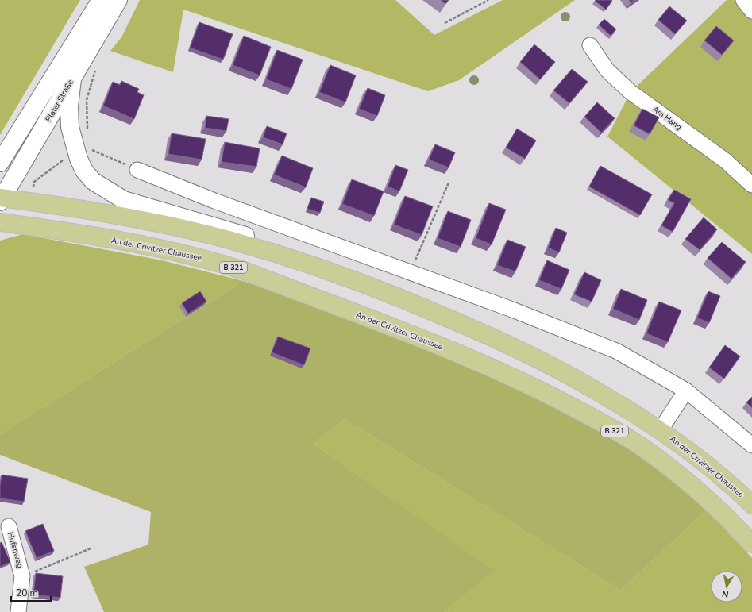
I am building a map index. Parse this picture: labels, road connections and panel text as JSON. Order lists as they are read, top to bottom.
{
  "streets": {
    "main road": ["An der Crivitzer Chaussee", "B 321"],
    "street": ["Plater Straße", "Am Hang", "Hufenweg"]
  },
  "crossings": [
    ["Plater Straße", "An der Crivitzer Chaussee"]
  ],
  "scale_bar": "20 m",
  "north": "bottom"
}
